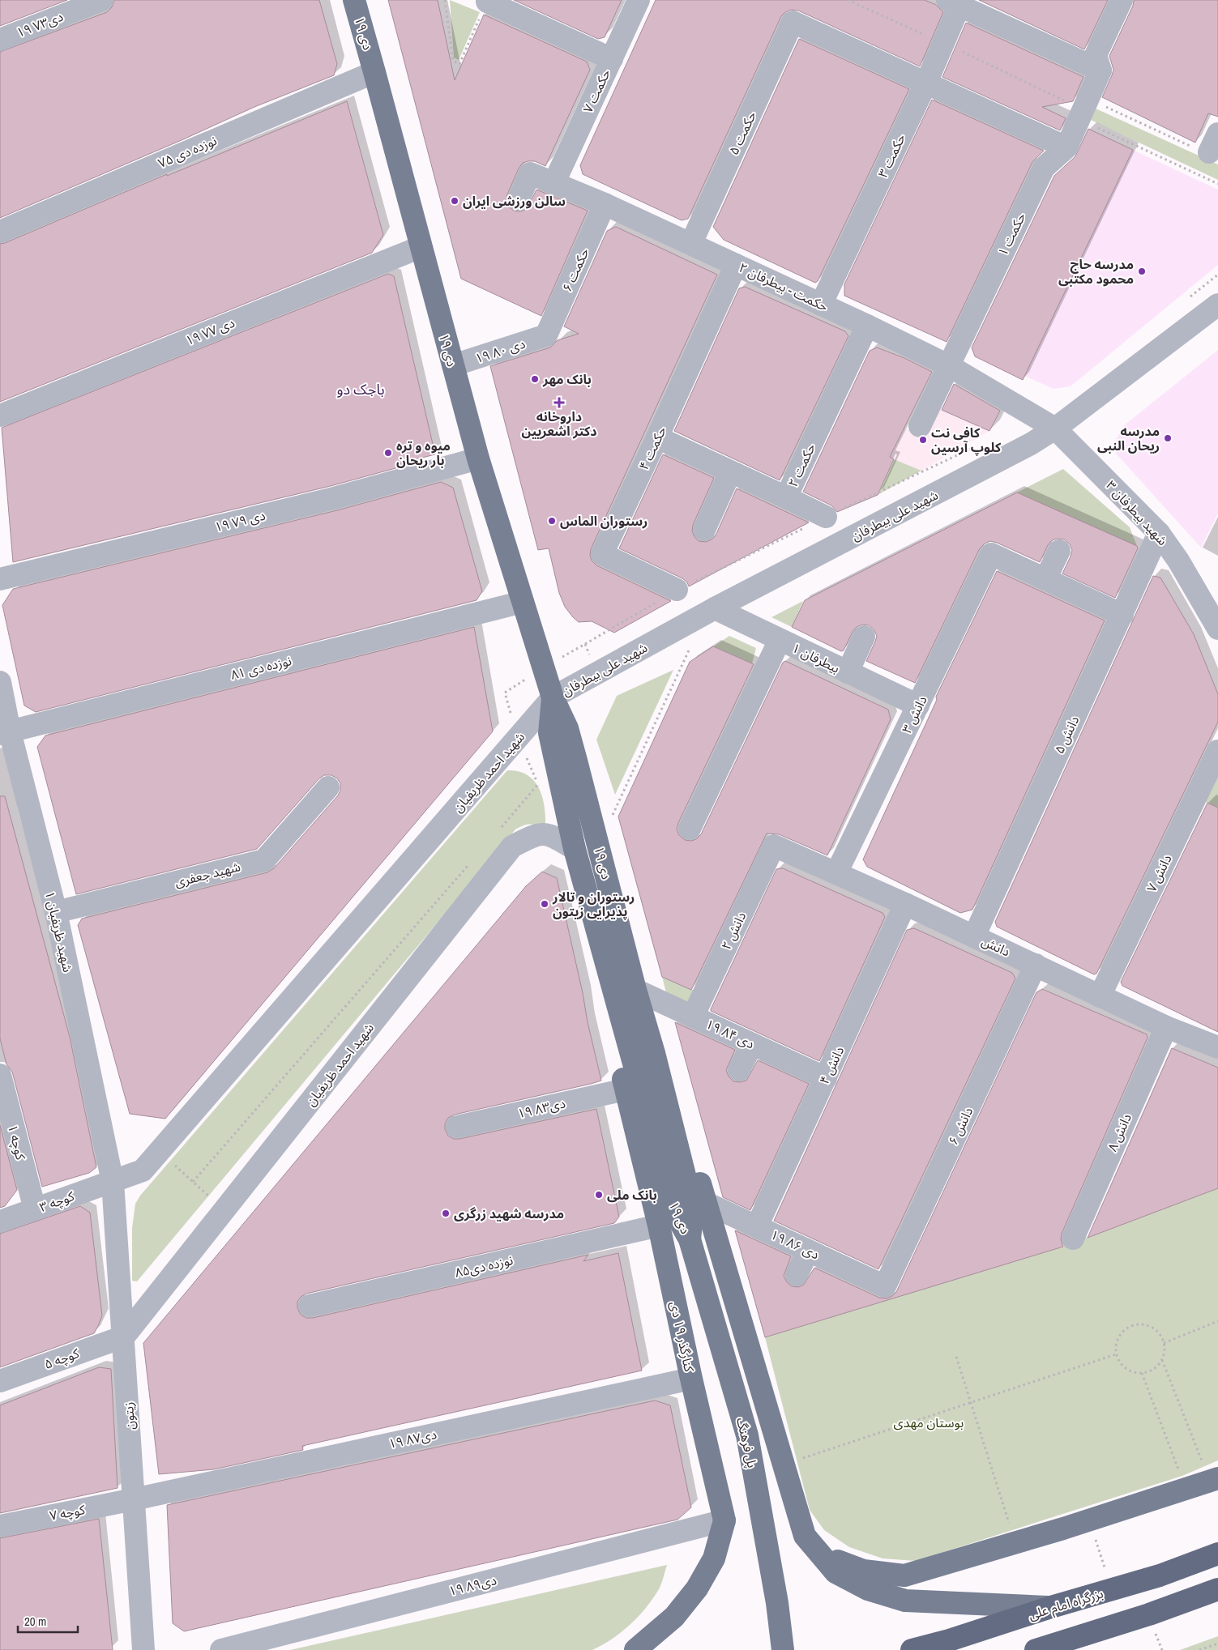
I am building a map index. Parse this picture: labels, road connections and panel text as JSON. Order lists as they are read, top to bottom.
{
  "streets": {
    "highway": ["بزرگراه امام علی"],
    "main road": ["۱۹ دی", "کنارگذر ۱۹ دی", "پل فرهنگ"],
    "street": [
      "۱۹ دی۷۳",
      "حکمت ۷",
      "حکمت ۵",
      "نوزده دی ۷۵",
      "حکمت ۳",
      "حکمت ۱",
      "حکمت ۶",
      "حکمت - بیطرفان ۲",
      "۱۹ دی ۷۷",
      "۱۹ دی ۸۰",
      "حکمت ۴",
      "حکمت ۲",
      "شهید بیطرفان ۳",
      "شهید علی بیطرفان",
      "۱۹ دی ۷۹",
      "بیطرفان ۱",
      "نوزده دی ۸۱",
      "دانش ۳",
      "دانش ۵",
      "شهید احمد ظریفیان",
      "دانش ۷",
      "شهید جعفری",
      "۲ دانش",
      "شهید ظریفیان ۱",
      "دانش",
      "۱۹ دی ۸۴",
      "دانش ۴",
      "۱۹ دی۸۳",
      "۶ دانش",
      "دانش ۸",
      "کوچه ۱",
      "کوچه ۳",
      "۱۹ دی ۸۶",
      "نوزده دی۸۵",
      "کوچه ۵",
      "زيتون",
      "۱۹ دی۸۷",
      "کوچه ۷",
      "۱۹ دی۸۹"
    ]
  },
  "crossings": [
    ["۱۹ دی", "نوزده دی ۷۵"],
    ["۱۹ دی", "۱۹ دی ۷۷"],
    ["۱۹ دی", "۱۹ دی ۸۰"],
    ["۱۹ دی", "شهید علی بیطرفان"],
    ["۱۹ دی", "۱۹ دی ۷۹"],
    ["۱۹ دی", "نوزده دی ۸۱"],
    ["۱۹ دی", "شهید احمد ظریفیان"],
    ["۱۹ دی", "۱۹ دی ۸۴"],
    ["۱۹ دی", "کنارگذر ۱۹ دی"],
    ["۱۹ دی", "پل فرهنگ"],
    ["حکمت ۷", "حکمت - بیطرفان ۲"],
    ["حکمت ۵", "حکمت ۳"],
    ["حکمت ۵", "حکمت - بیطرفان ۲"],
    ["حکمت ۳", "حکمت - بیطرفان ۲"],
    ["حکمت ۱", "حکمت - بیطرفان ۲"],
    ["حکمت ۶", "حکمت - بیطرفان ۲"],
    ["حکمت ۶", "۱۹ دی ۸۰"],
    ["حکمت - بیطرفان ۲", "حکمت ۴"],
    ["حکمت - بیطرفان ۲", "حکمت ۲"],
    ["حکمت - بیطرفان ۲", "شهید بیطرفان ۳"],
    ["حکمت - بیطرفان ۲", "شهید علی بیطرفان"],
    ["حکمت ۴", "حکمت ۲"],
    ["شهید بیطرفان ۳", "شهید علی بیطرفان"],
    ["شهید بیطرفان ۳", "دانش ۵"],
    ["شهید علی بیطرفان", "بیطرفان ۱"],
    ["شهید علی بیطرفان", "شهید احمد ظریفیان"],
    ["بیطرفان ۱", "دانش ۳"],
    ["نوزده دی ۸۱", "شهید ظریفیان ۱"],
    ["دانش ۳", "دانش"],
    ["دانش ۵", "دانش"],
    ["شهید احمد ظریفیان", "شهید ظریفیان ۱"],
    ["شهید احمد ظریفیان", "کوچه ۳"],
    ["شهید احمد ظریفیان", "کوچه ۵"],
    ["شهید احمد ظریفیان", "زيتون"],
    ["دانش ۷", "دانش"],
    ["شهید جعفری", "شهید ظریفیان ۱"],
    ["۲ دانش", "دانش"],
    ["۲ دانش", "۱۹ دی ۸۴"],
    ["شهید ظریفیان ۱", "کوچه ۳"],
    ["شهید ظریفیان ۱", "زيتون"],
    ["دانش", "دانش ۴"],
    ["دانش", "۶ دانش"],
    ["دانش", "دانش ۸"],
    ["۱۹ دی ۸۴", "دانش ۴"],
    ["۱۹ دی ۸۴", "کنارگذر ۱۹ دی"],
    ["دانش ۴", "۱۹ دی ۸۶"],
    ["۱۹ دی۸۳", "کنارگذر ۱۹ دی"],
    ["۶ دانش", "۱۹ دی ۸۶"],
    ["کوچه ۱", "کوچه ۳"],
    ["کوچه ۳", "زيتون"],
    ["نوزده دی۸۵", "کنارگذر ۱۹ دی"],
    ["کنارگذر ۱۹ دی", "۱۹ دی۸۷"],
    ["کنارگذر ۱۹ دی", "۱۹ دی۸۹"],
    ["کوچه ۵", "زيتون"],
    ["زيتون", "۱۹ دی۸۷"],
    ["زيتون", "کوچه ۷"],
    ["۱۹ دی۸۷", "کوچه ۷"]
  ],
  "districts": ["باجک دو"],
  "parks": ["بوستان مهدی"],
  "places": {
    "other": [
      "سالن ورزشی ایران",
      "مدرسه حاج محمود مکتبی",
      "بانک مهر",
      "مدرسه ریحان النبی",
      "کافی نت کلوپ آرسین",
      "میوه و تره بار ریحان",
      "رستوران الماس",
      "رستوران و تالار پذیرایی زیتون",
      "بانک ملی",
      "مدرسه شهید زرگری"
    ],
    "health": ["داروخانه دکتر اشعریین"]
  },
  "scale_bar": "20 m"
}
